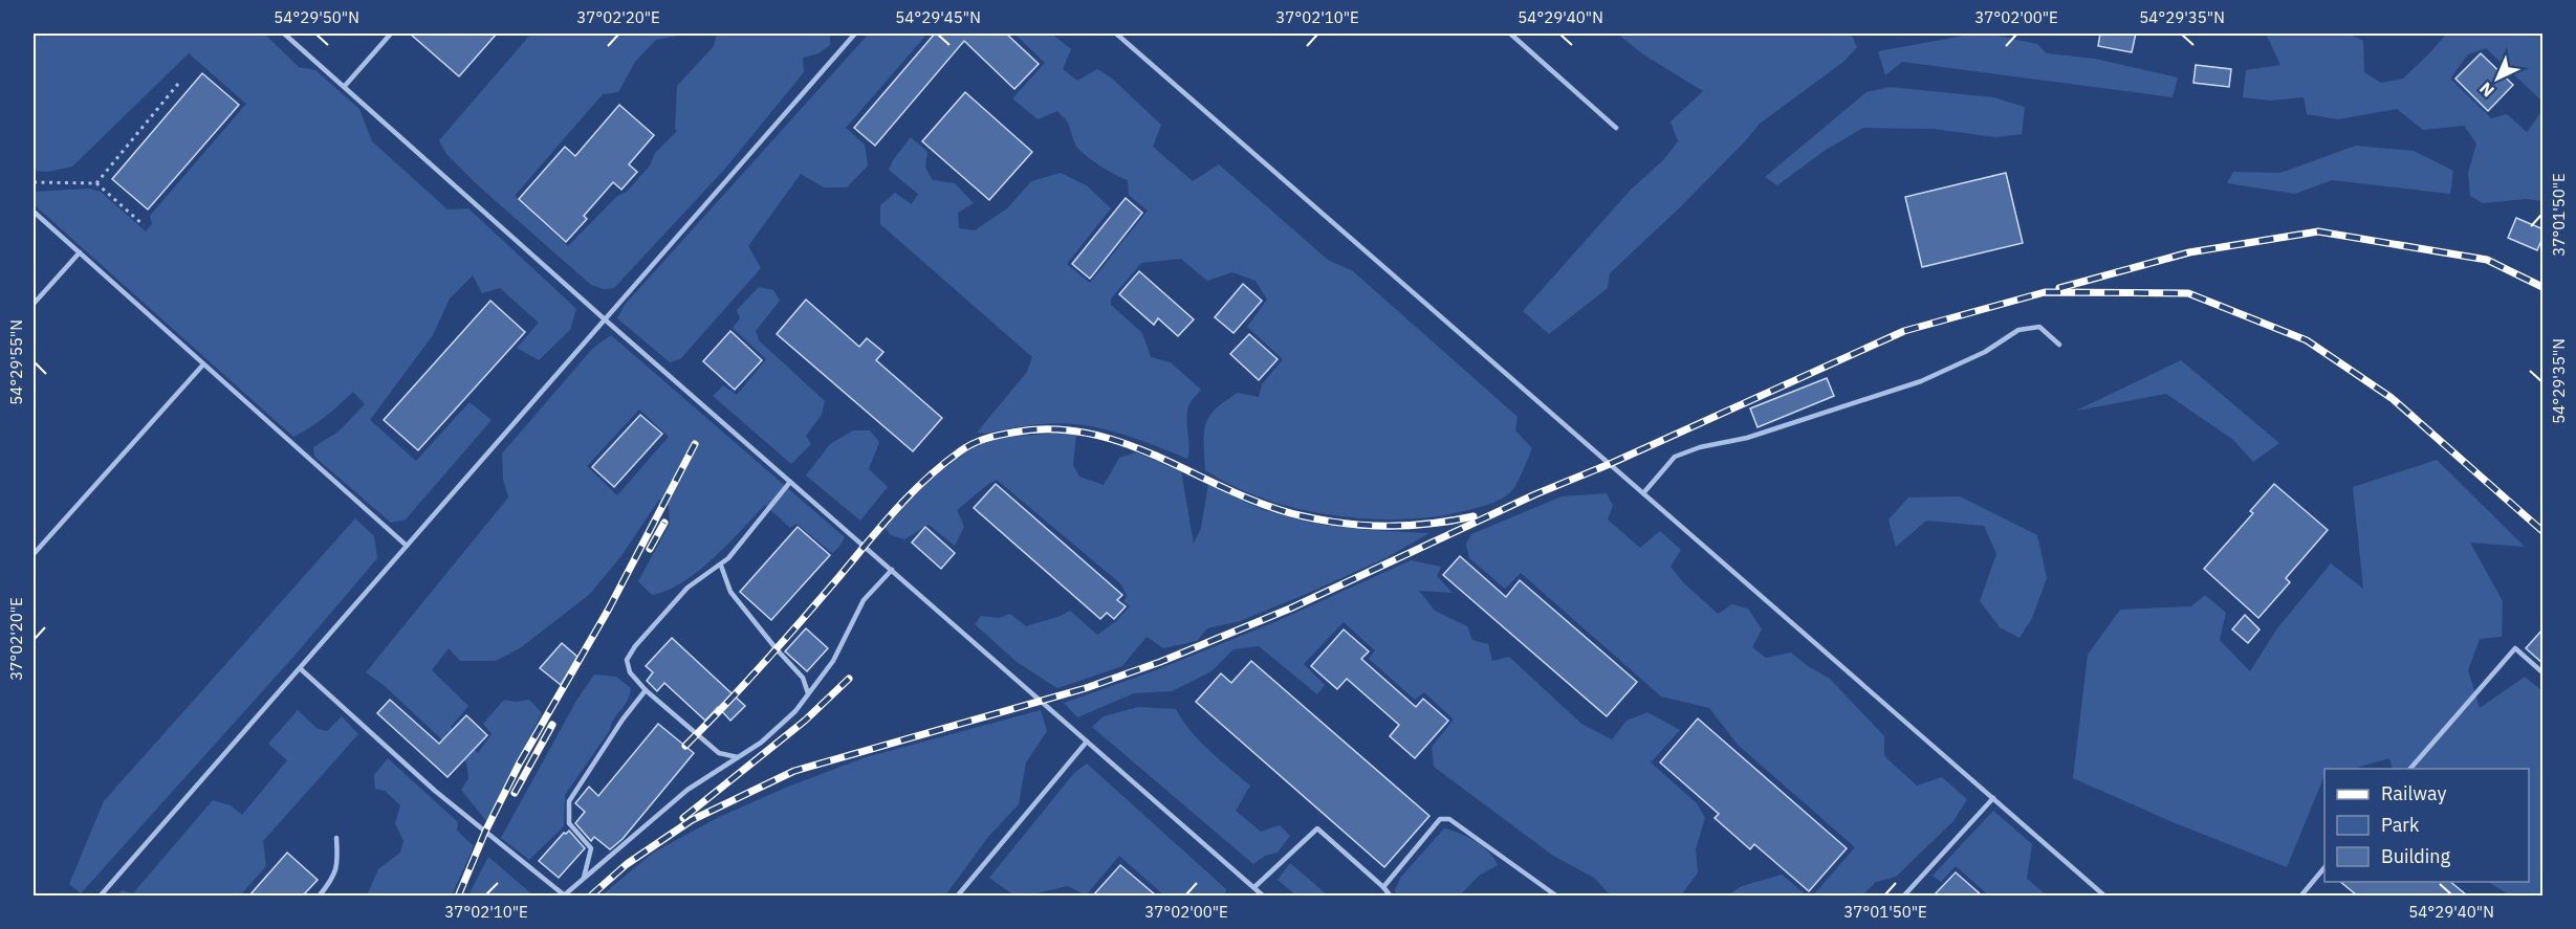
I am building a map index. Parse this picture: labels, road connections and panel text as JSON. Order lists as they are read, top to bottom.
{
  "legend": ["Railway", "Park", "Building"],
  "north": "bottom left",
  "coordinates": [
    "54°29'50\"N",
    "37°02'20\"E",
    "54°29'45\"N",
    "37°02'10\"E",
    "54°29'40\"N",
    "37°02'00\"E",
    "54°29'35\"N",
    "37°01'50\"E",
    "54°29'55\"N"
  ]
}
